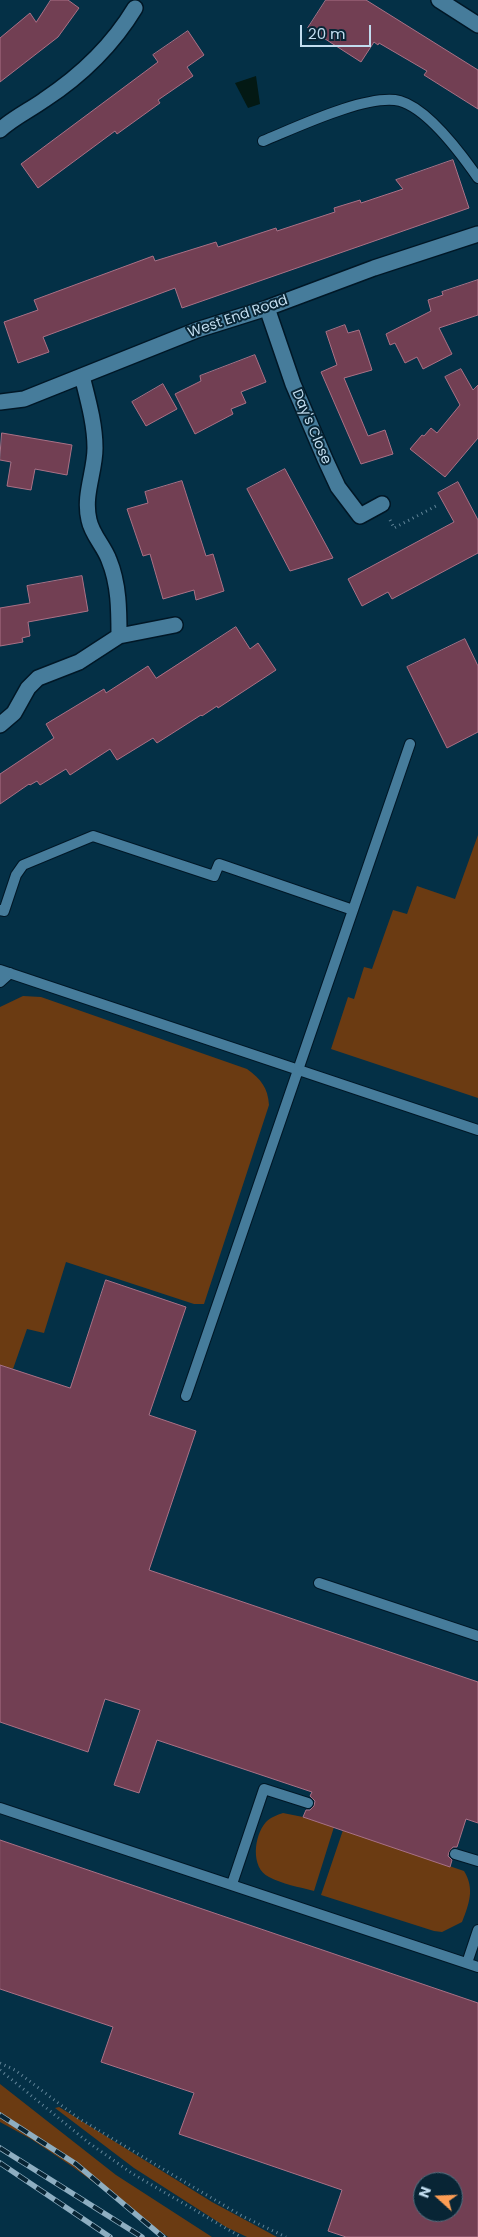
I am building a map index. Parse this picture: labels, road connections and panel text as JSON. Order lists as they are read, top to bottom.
{
  "streets": {
    "street": ["West End Road", "Day's Close"]
  },
  "crossings": [
    ["West End Road", "Day's Close"]
  ],
  "scale_bar": "20 m",
  "north": "left"
}
